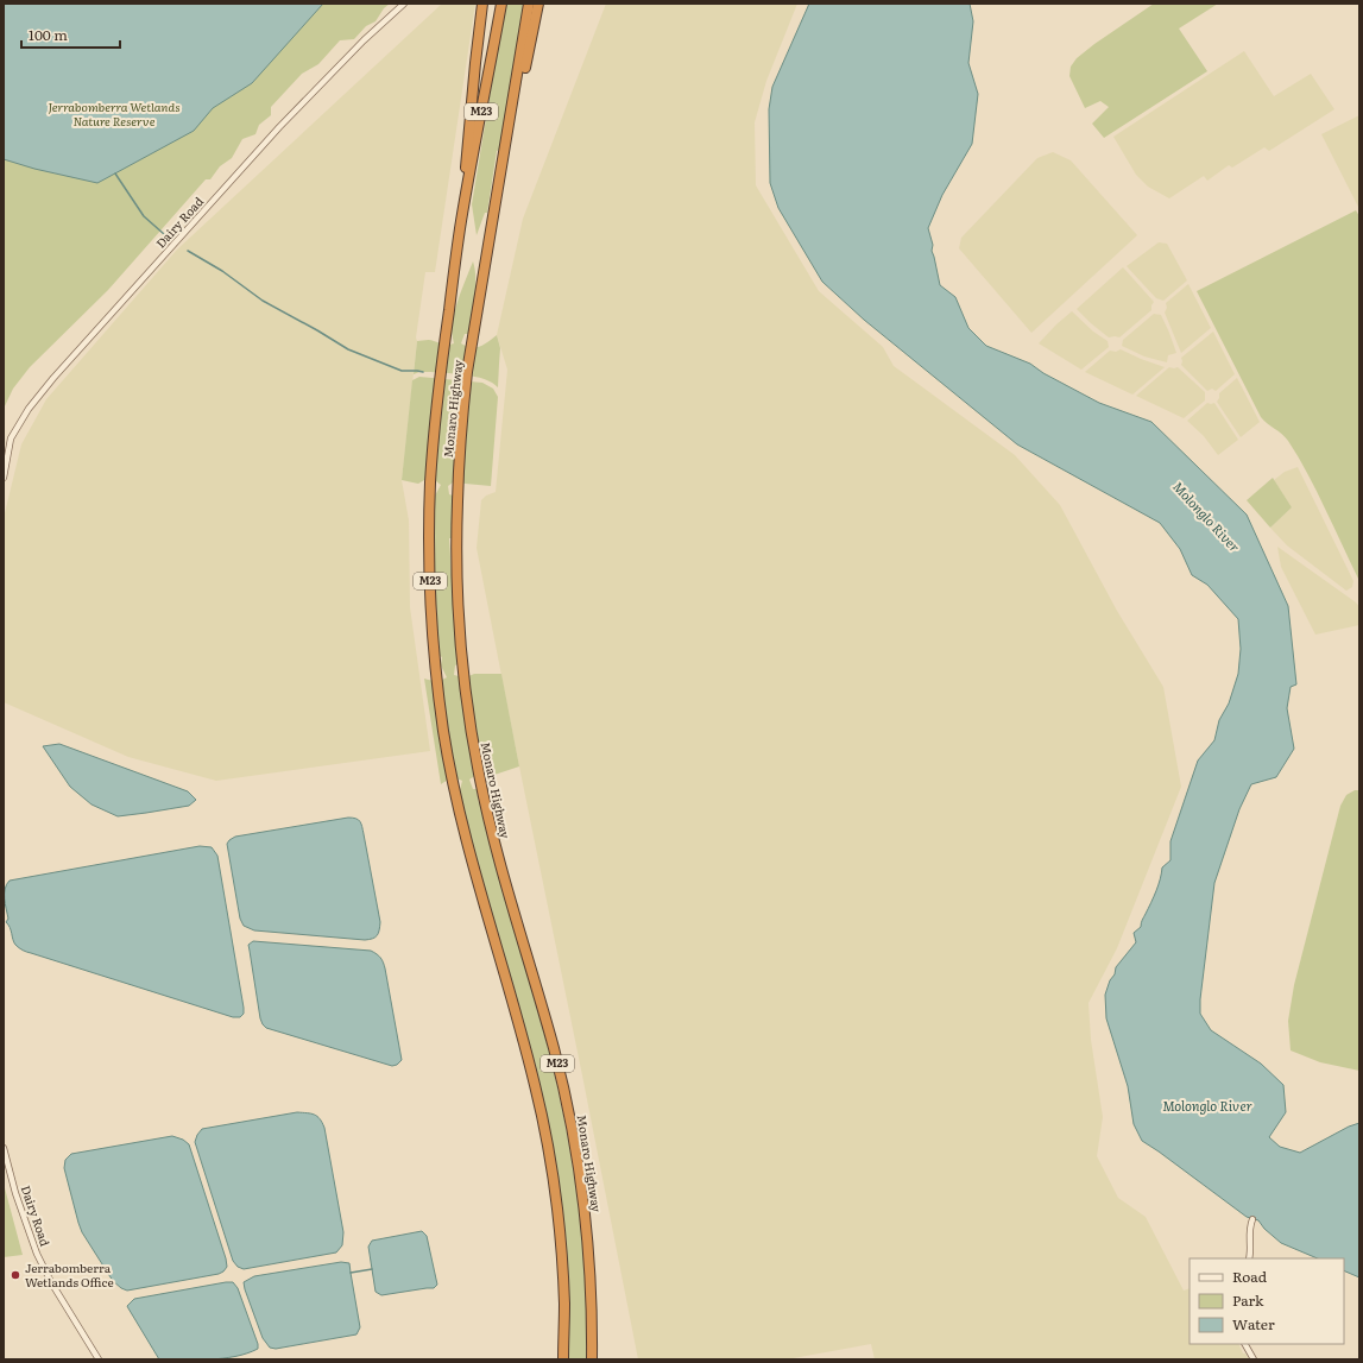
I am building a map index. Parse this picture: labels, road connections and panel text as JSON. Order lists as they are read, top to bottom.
{
  "streets": {
    "highway": ["M23", "Monaro Highway"],
    "street": ["Dairy Road"]
  },
  "crossings": [
    ["M23", "Monaro Highway"]
  ],
  "water": ["Molonglo River"],
  "parks": ["Jerrabomberra Wetlands Nature Reserve"],
  "places": ["Jerrabomberra Wetlands Office"],
  "legend": ["Road", "Park", "Water"],
  "scale_bar": "100 m"
}
